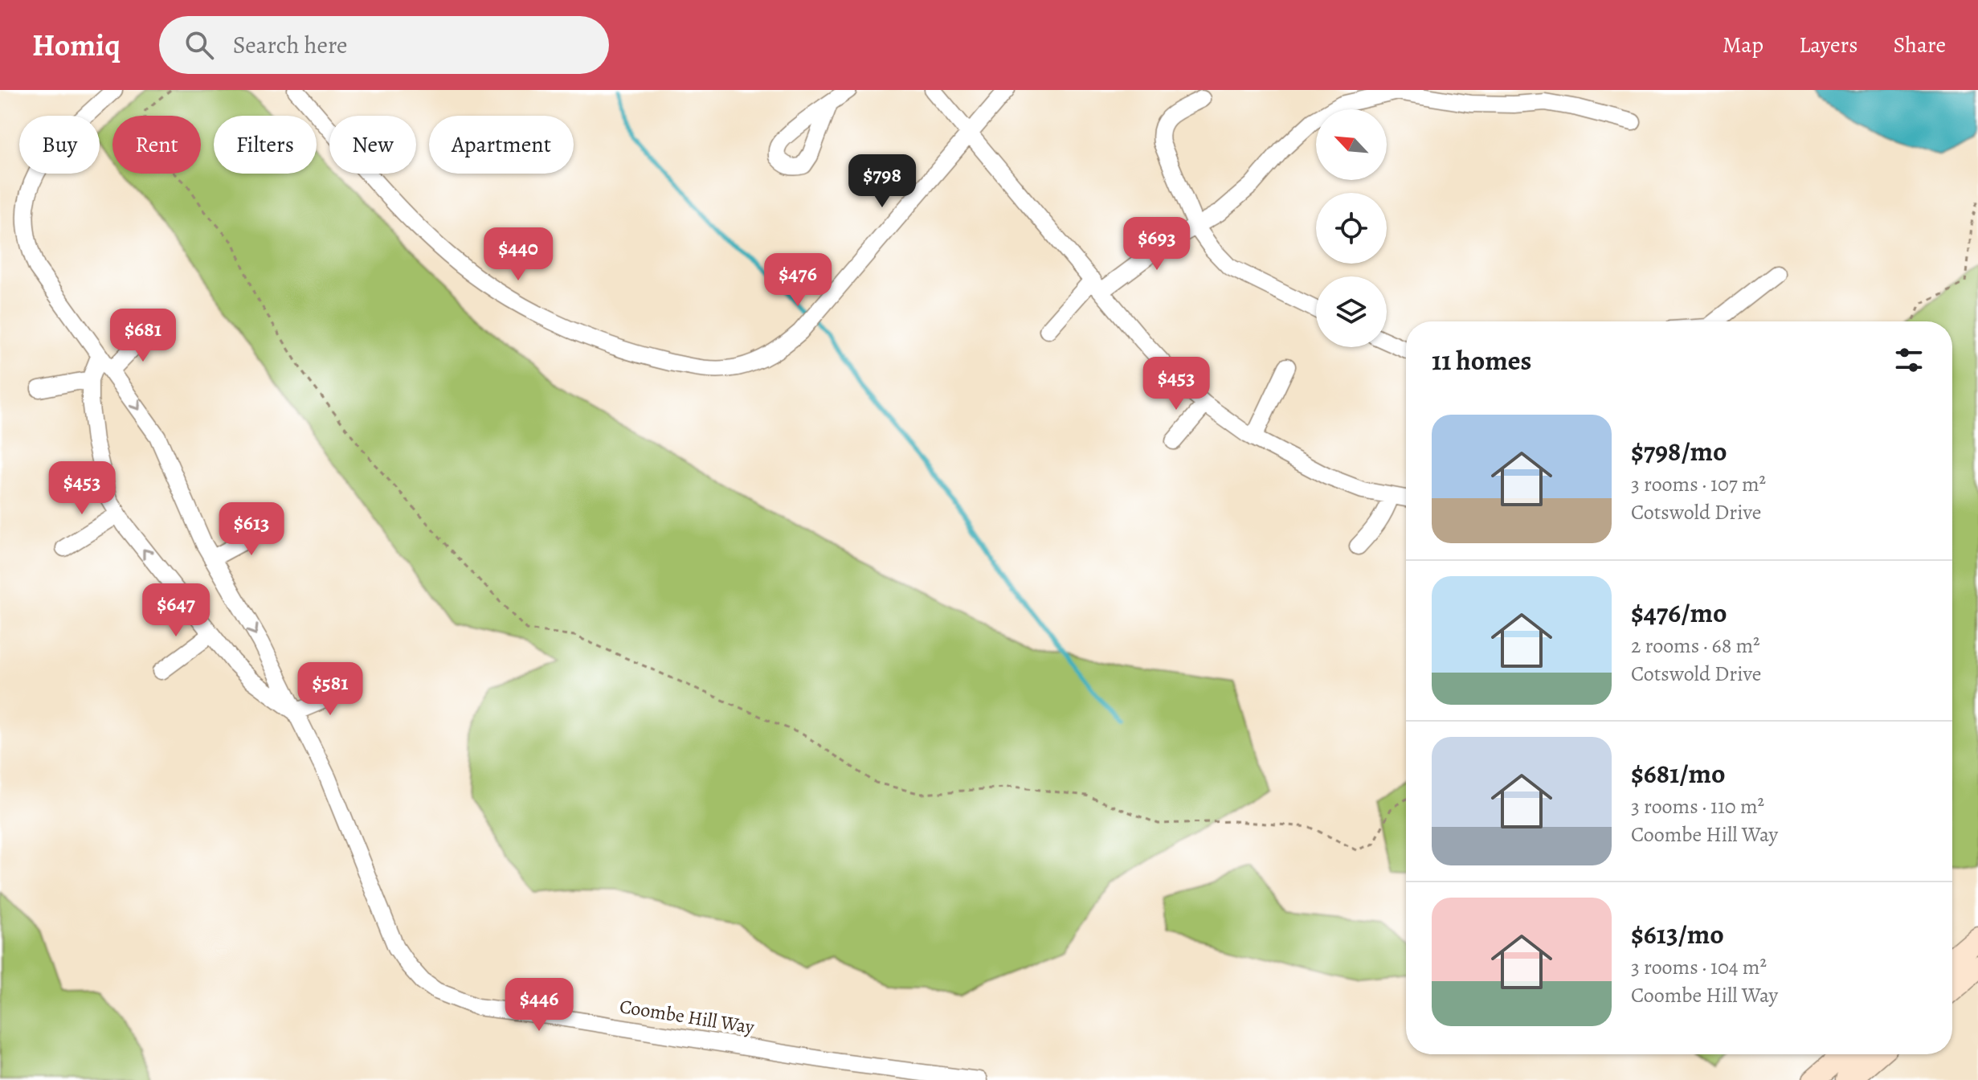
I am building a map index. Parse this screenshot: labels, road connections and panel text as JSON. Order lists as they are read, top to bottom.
{
  "streets": {
    "street": ["Coombe Hill Way"]
  },
  "north": "top left",
  "page": {
    "header": "Homiq",
    "search": "Search here",
    "nav": ["Map", "Layers", "Share"],
    "chip": [
      "Buy",
      "Rent",
      "Filters",
      "New",
      "Apartment"
    ],
    "price": [
      "$798",
      "$693",
      "$440",
      "$476",
      "$681",
      "$453",
      "$453",
      "$613",
      "$647",
      "$581",
      "$446"
    ],
    "heading": "11 homes",
    "list": [
      {
        "name": "$798/mo",
        "note": "3 rooms · 107 m² · Cotswold Drive"
      },
      {
        "name": "$476/mo",
        "note": "2 rooms · 68 m² · Cotswold Drive"
      },
      {
        "name": "$681/mo",
        "note": "3 rooms · 110 m² · Coombe Hill Way"
      },
      {
        "name": "$613/mo",
        "note": "3 rooms · 104 m² · Coombe Hill Way"
      }
    ]
  }
}
